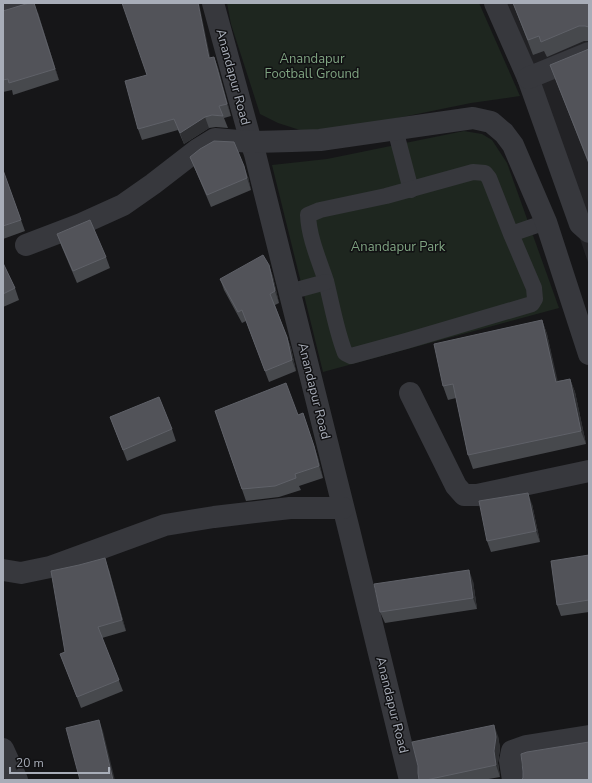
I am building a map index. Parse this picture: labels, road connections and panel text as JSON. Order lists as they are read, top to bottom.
{
  "streets": {
    "street": ["Anandapur Road"]
  },
  "parks": ["Anandapur Football Ground", "Anandapur Park"],
  "scale_bar": "20 m"
}
